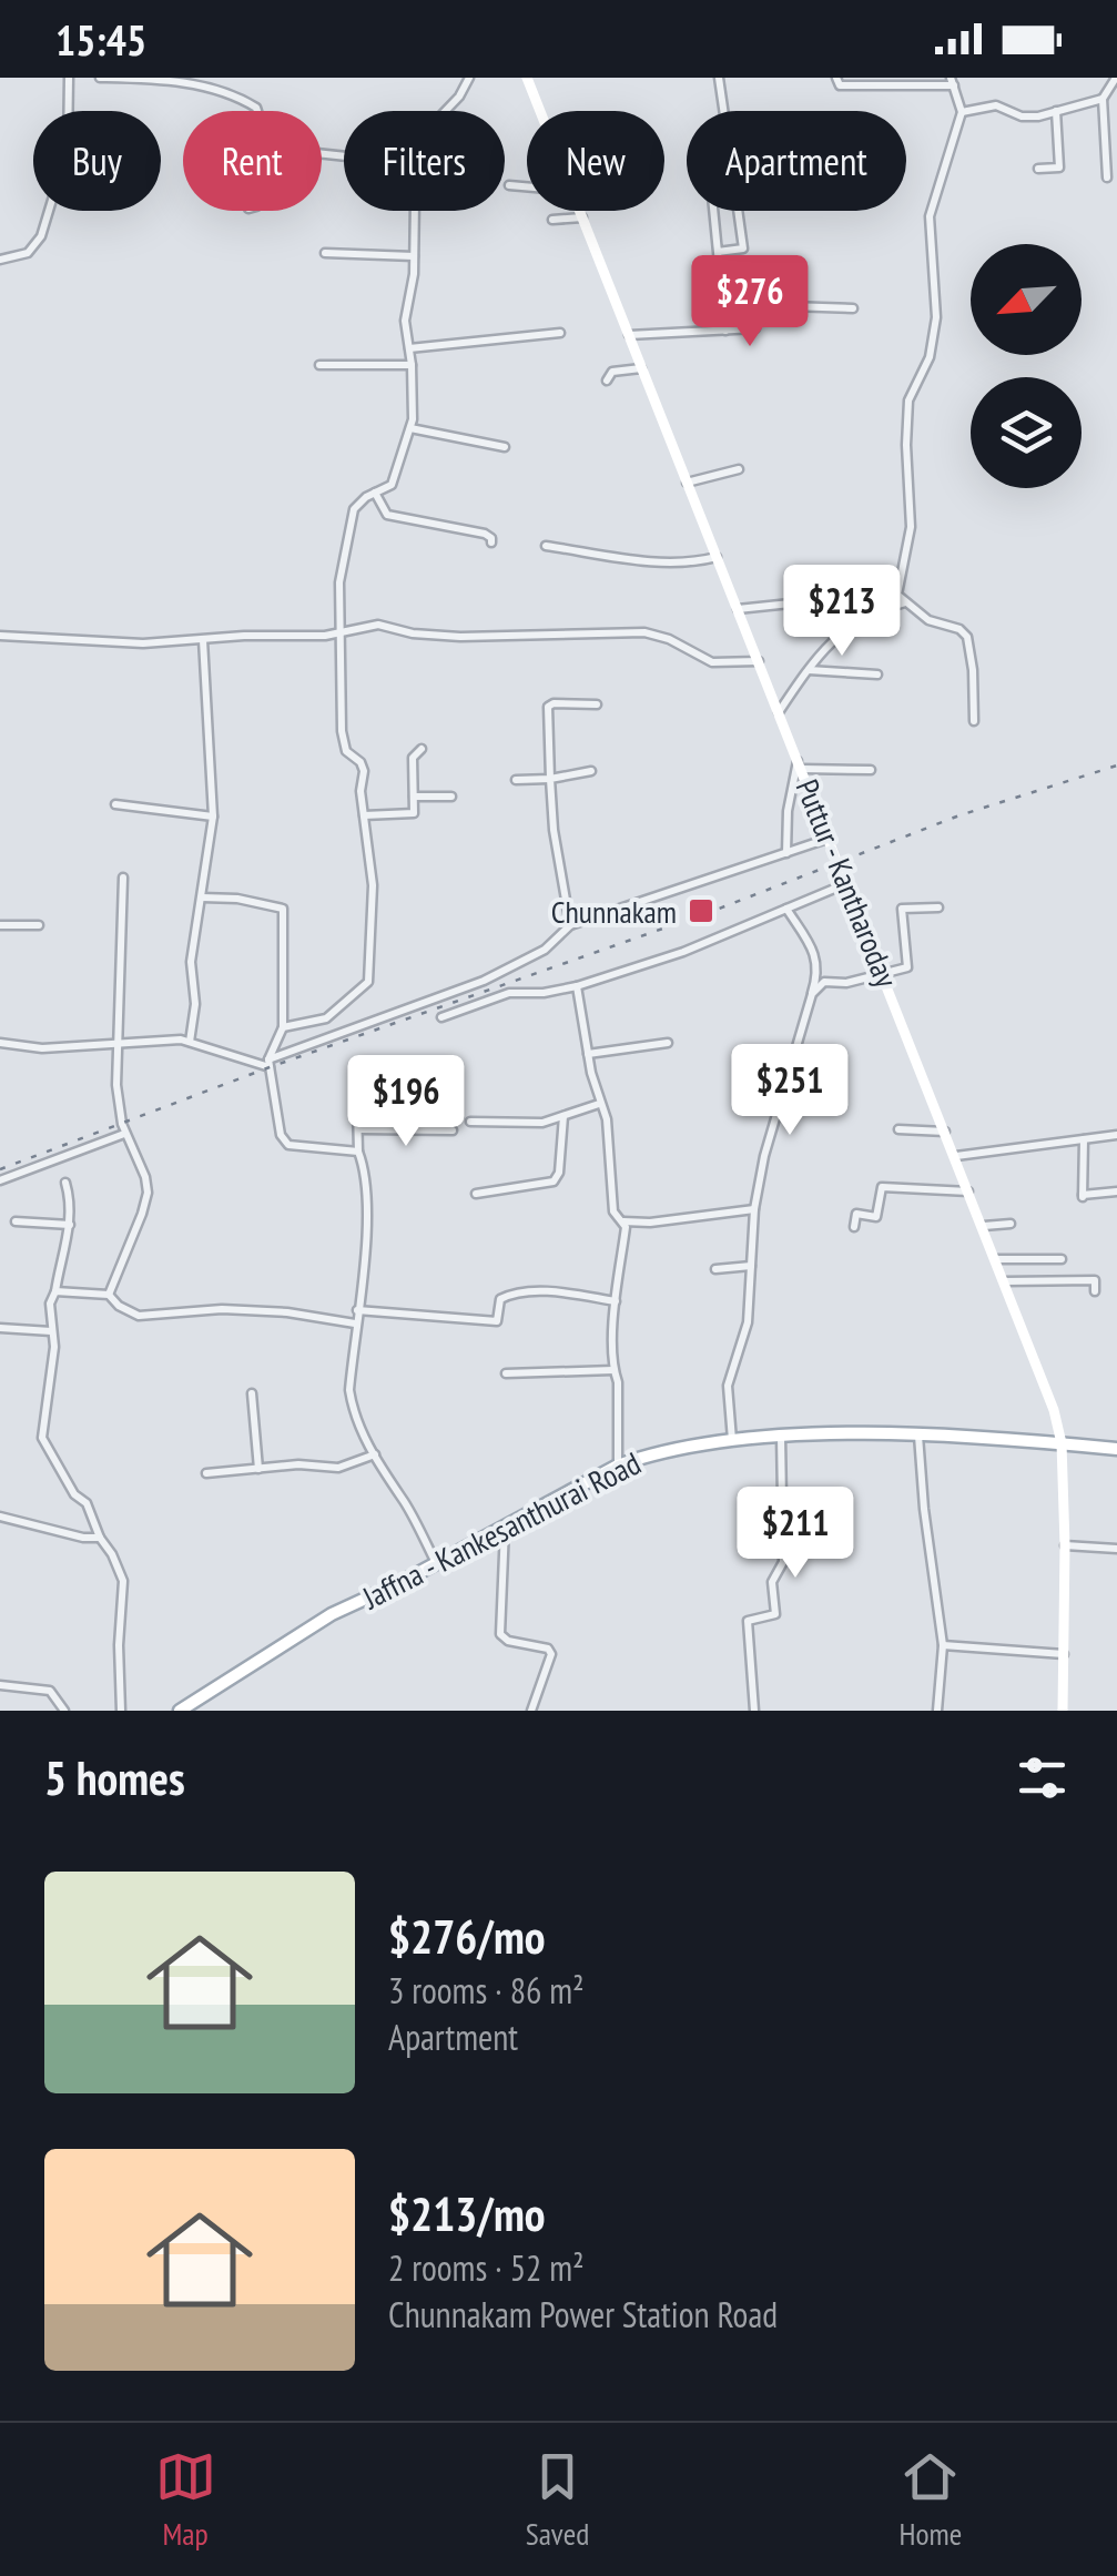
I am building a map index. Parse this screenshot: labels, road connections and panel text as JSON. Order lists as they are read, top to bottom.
{
  "streets": {
    "main road": ["Puttur - Kantharoday", "Jaffna - Kankesanthurai Road"]
  },
  "crossings": [
    ["Puttur - Kantharoday", "Jaffna - Kankesanthurai Road"]
  ],
  "places": {
    "transit": ["Chunnakam"]
  },
  "north": "bottom left",
  "page": {
    "status": "15:45",
    "chip": [
      "Buy",
      "Rent",
      "Filters",
      "New",
      "Apartment"
    ],
    "price": [
      "$276",
      "$213",
      "$251",
      "$196",
      "$211"
    ],
    "heading": "5 homes",
    "list": [
      {
        "name": "$276/mo",
        "note": "3 rooms · 86 m² · Apartment"
      },
      {
        "name": "$213/mo",
        "note": "2 rooms · 52 m² · Chunnakam Power Station Road"
      }
    ],
    "tabs": ["Map", "Saved", "Home"]
  }
}
